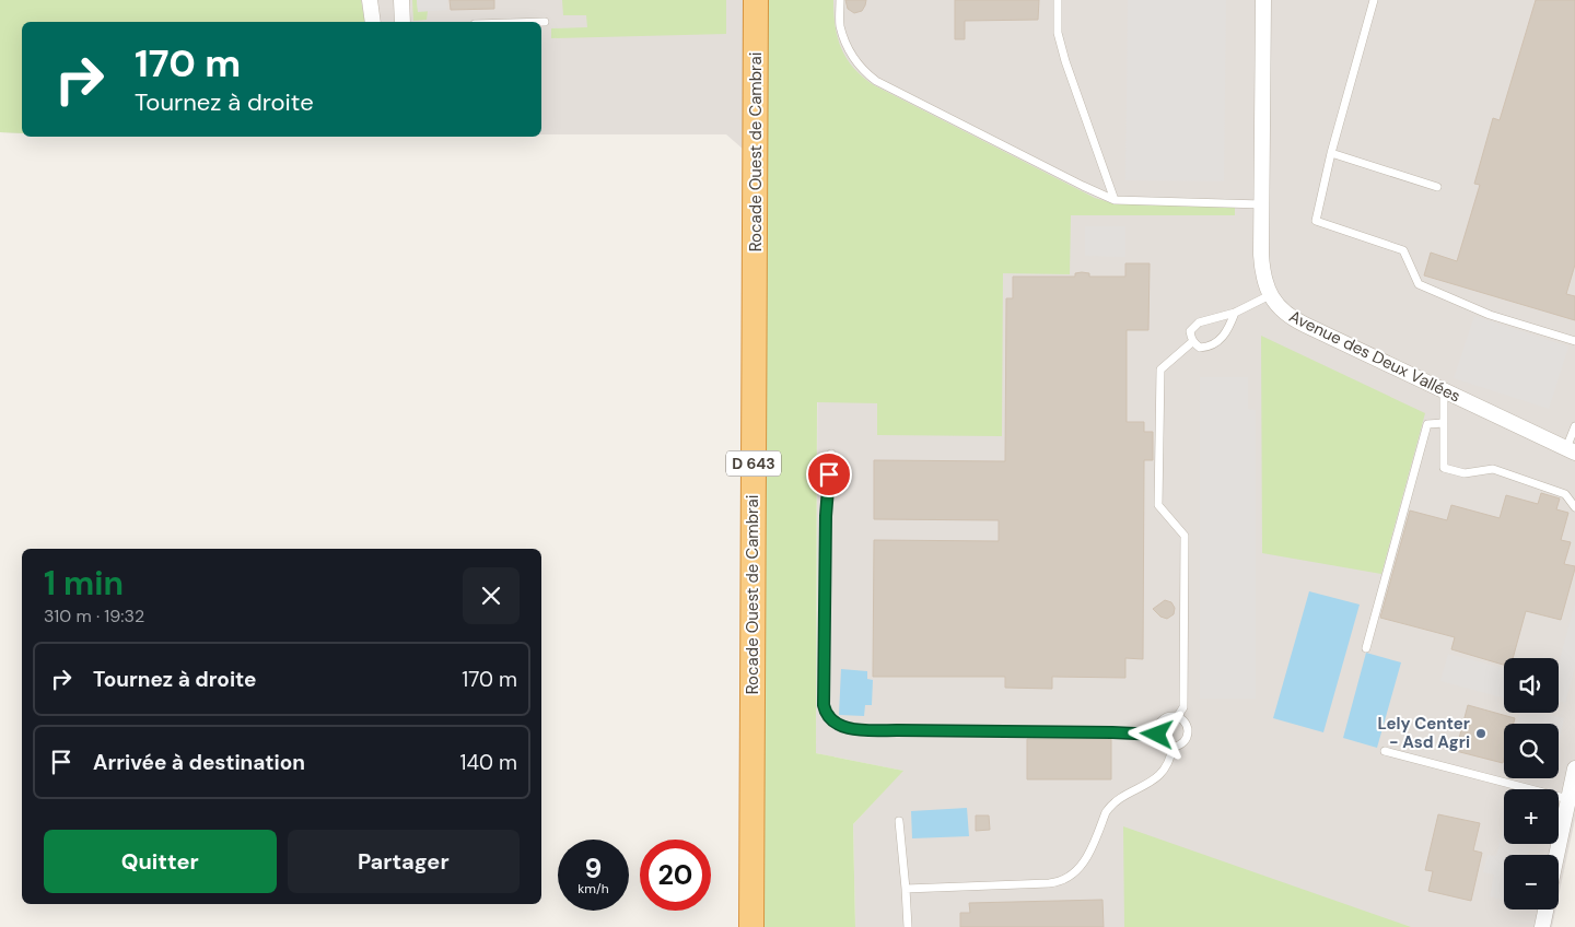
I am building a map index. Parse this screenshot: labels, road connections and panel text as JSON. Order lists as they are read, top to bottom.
{
  "streets": {
    "highway": ["Rocade Ouest de Cambrai", "D 643"],
    "street": ["Avenue des Deux Vallées"]
  },
  "places": ["Lely Center - Asd Agri"],
  "page": {
    "turn": ["170 m", "Tournez à droite"],
    "heading": ["1 min", "310 m · 19:32"],
    "list": [
      {
        "name": "Tournez à droite",
        "value": "170 m"
      },
      {
        "name": "Arrivée à destination",
        "value": "140 m"
      }
    ],
    "map_buttons": ["+", "−"],
    "buttons": ["Quitter", "Partager"],
    "speed": "9 km/h",
    "limit": "20"
  }
}
